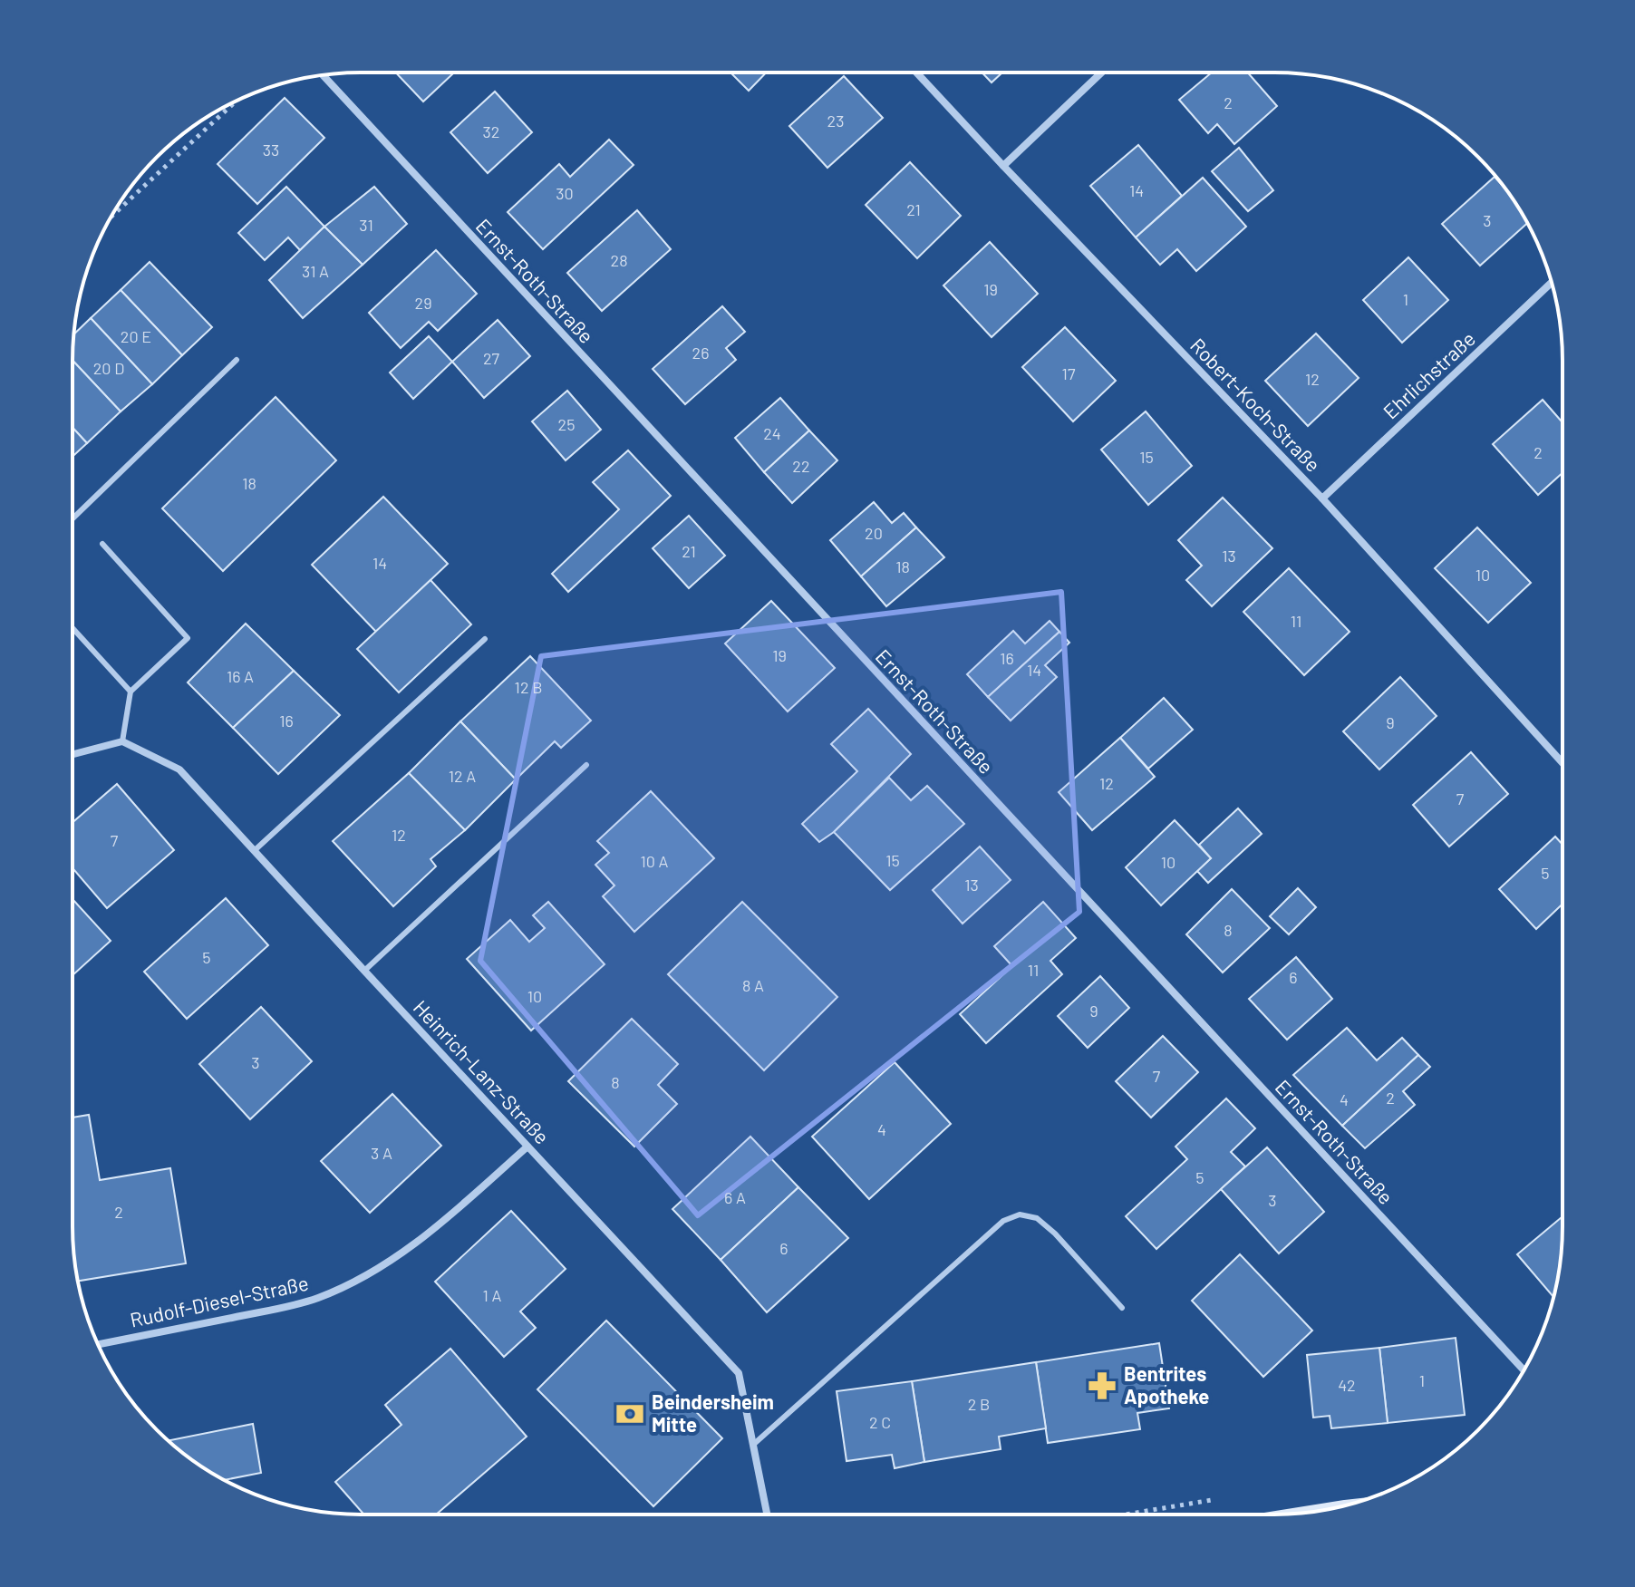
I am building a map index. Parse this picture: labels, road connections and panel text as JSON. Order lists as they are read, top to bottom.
{
  "streets": {
    "street": [
      "Ernst-Roth-Straße",
      "Ehrlichstraße",
      "Robert-Koch-Straße",
      "Heinrich-Lanz-Straße",
      "Rudolf-Diesel-Straße"
    ]
  },
  "crossings": [
    ["Ehrlichstraße", "Robert-Koch-Straße"],
    ["Heinrich-Lanz-Straße", "Rudolf-Diesel-Straße"]
  ],
  "places": {
    "pharmacy": ["Bentrites Apotheke"],
    "bank": ["Beindersheim Mitte"]
  },
  "house_numbers": [
    "2",
    "23",
    "32",
    "33",
    "14",
    "30",
    "21",
    "3",
    "31",
    "28",
    "31 A",
    "19",
    "1",
    "29",
    "20 E",
    "26",
    "27",
    "20 D",
    "17",
    "12",
    "25",
    "24",
    "2",
    "15",
    "22",
    "18",
    "20",
    "21",
    "13",
    "14",
    "18",
    "10",
    "11",
    "19",
    "16",
    "14",
    "16 A",
    "12 B",
    "16",
    "9",
    "12 A",
    "12",
    "7",
    "12",
    "7",
    "15",
    "10 A",
    "10",
    "5",
    "13",
    "8",
    "5",
    "11",
    "6",
    "8 A",
    "10",
    "9",
    "3",
    "7",
    "8",
    "2",
    "4",
    "4",
    "3 A",
    "5",
    "6 A",
    "3",
    "2",
    "6",
    "1 A",
    "1",
    "42",
    "2 B",
    "2 C"
  ]
}
